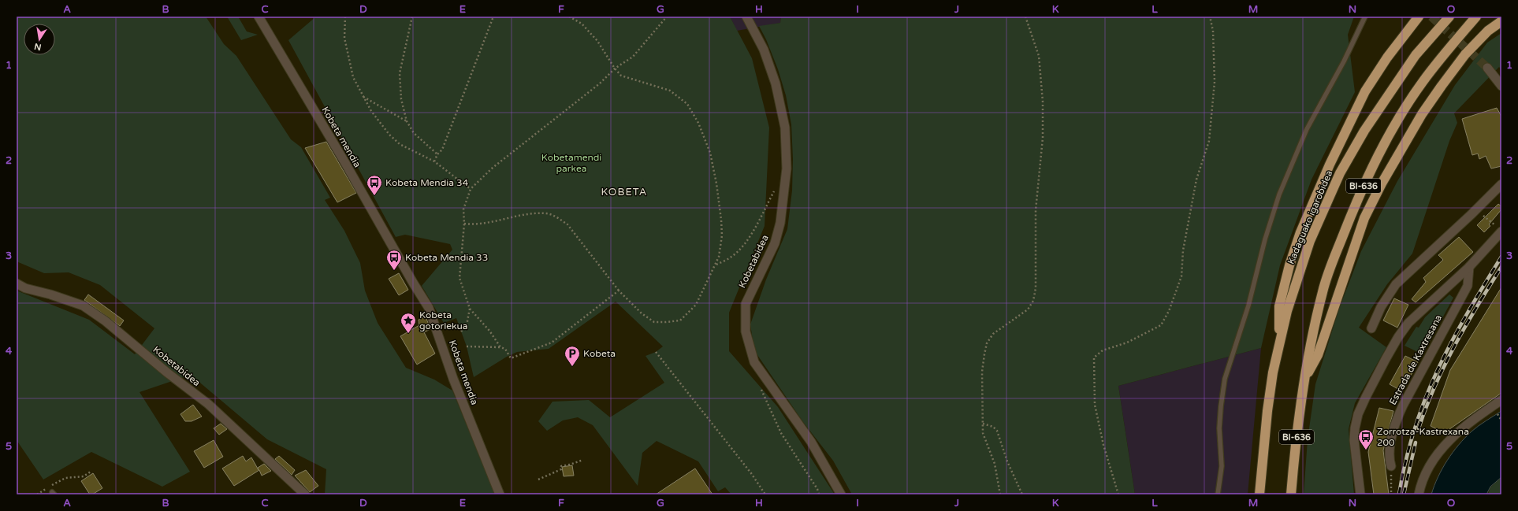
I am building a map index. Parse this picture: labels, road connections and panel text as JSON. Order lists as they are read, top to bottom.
{
  "streets": {
    "highway": ["BI-636", "Kadaguako igarobidea"],
    "street": ["Kobeta mendia", "Kobetabidea", "Estrada de Kaxtresana"]
  },
  "districts": ["KOBETA"],
  "parks": ["Kobetamendi parkea"],
  "places": {
    "bus stop": ["Kobeta Mendia 34", "Kobeta Mendia 33", "Zorrotza-Kastrexana 200"],
    "place": ["Kobeta gotorlekua"],
    "parking": ["Kobeta"]
  },
  "north": "bottom",
  "grid": {
    "columns": [
      "A",
      "B",
      "C",
      "D",
      "E",
      "F",
      "G",
      "H",
      "I",
      "J",
      "K",
      "L",
      "M",
      "N",
      "O"
    ],
    "rows": [
      "1",
      "2",
      "3",
      "4",
      "5"
    ]
  }
}
